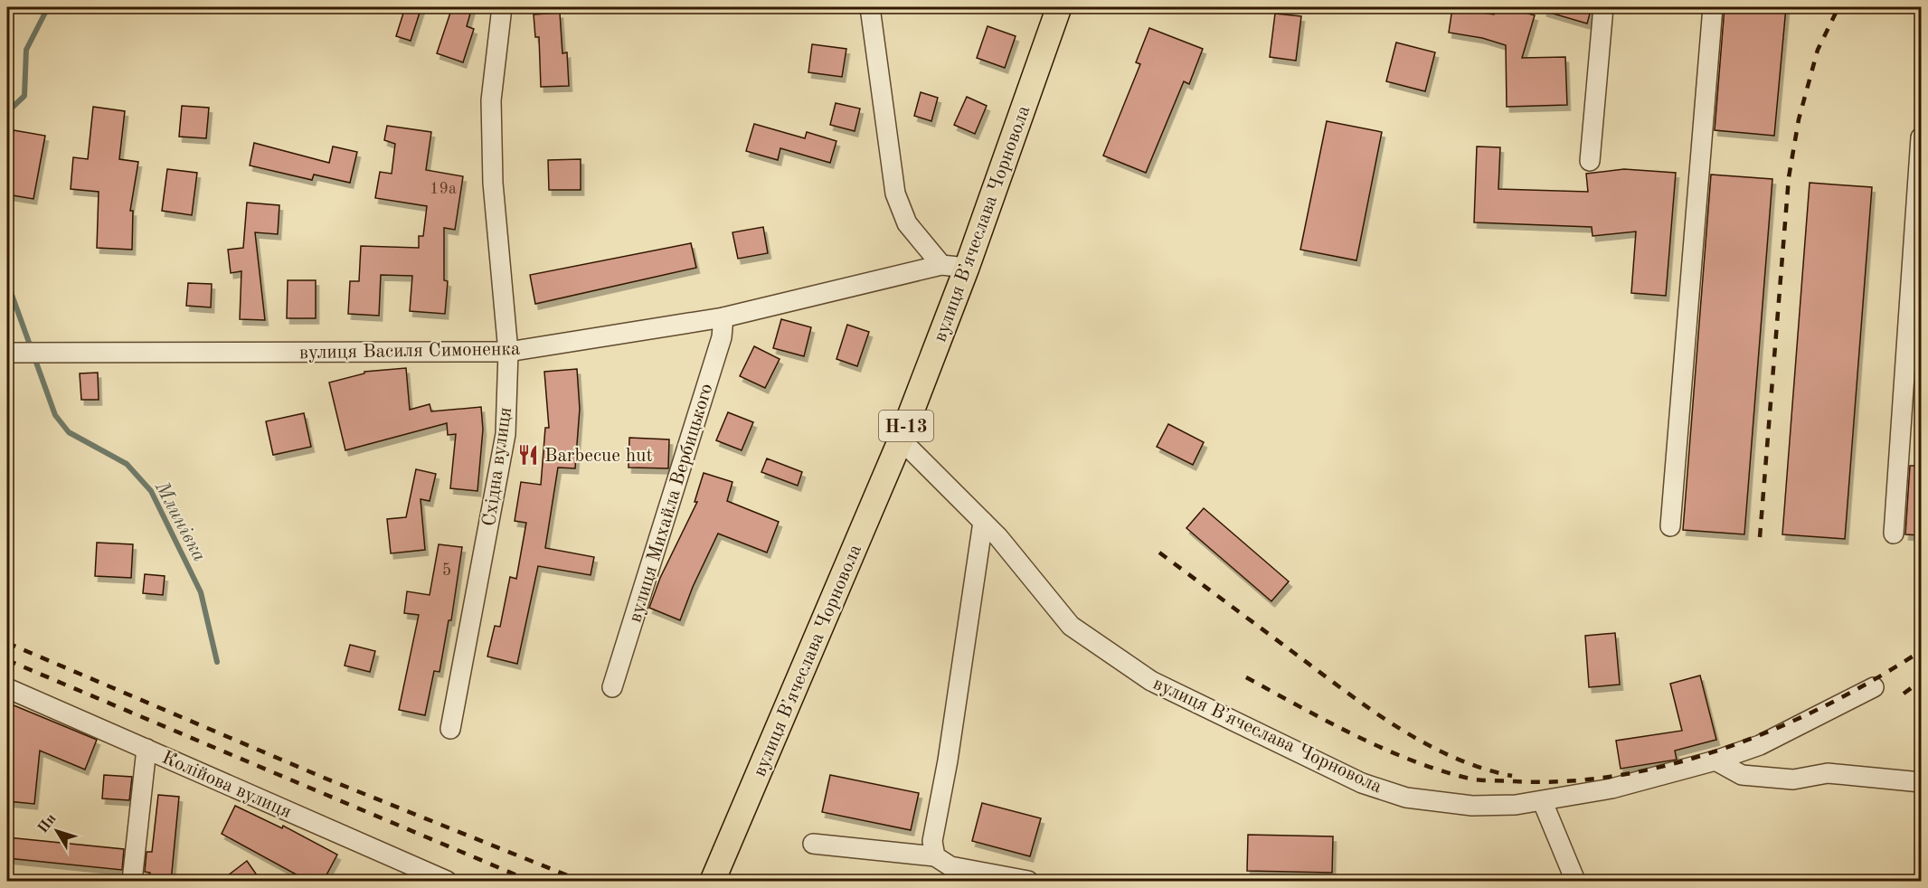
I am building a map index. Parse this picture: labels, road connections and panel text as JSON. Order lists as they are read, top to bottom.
{
  "streets": {
    "main road": ["вулиця Вʼячеслава Чорновола", "Н-13"],
    "street": [
      "вулиця Василя Симоненка",
      "Східна вулиця",
      "вулиця Михайла Вербицького",
      "Колійова вулиця"
    ]
  },
  "crossings": [
    ["вулиця Вʼячеслава Чорновола", "вулиця Василя Симоненка"],
    ["вулиця Василя Симоненка", "Східна вулиця"],
    ["вулиця Василя Симоненка", "вулиця Михайла Вербицького"]
  ],
  "water": ["Млинівка"],
  "places": {
    "restaurant": ["Barbecue hut"]
  },
  "house_numbers": ["19а", "5"],
  "north": "top left"
}
